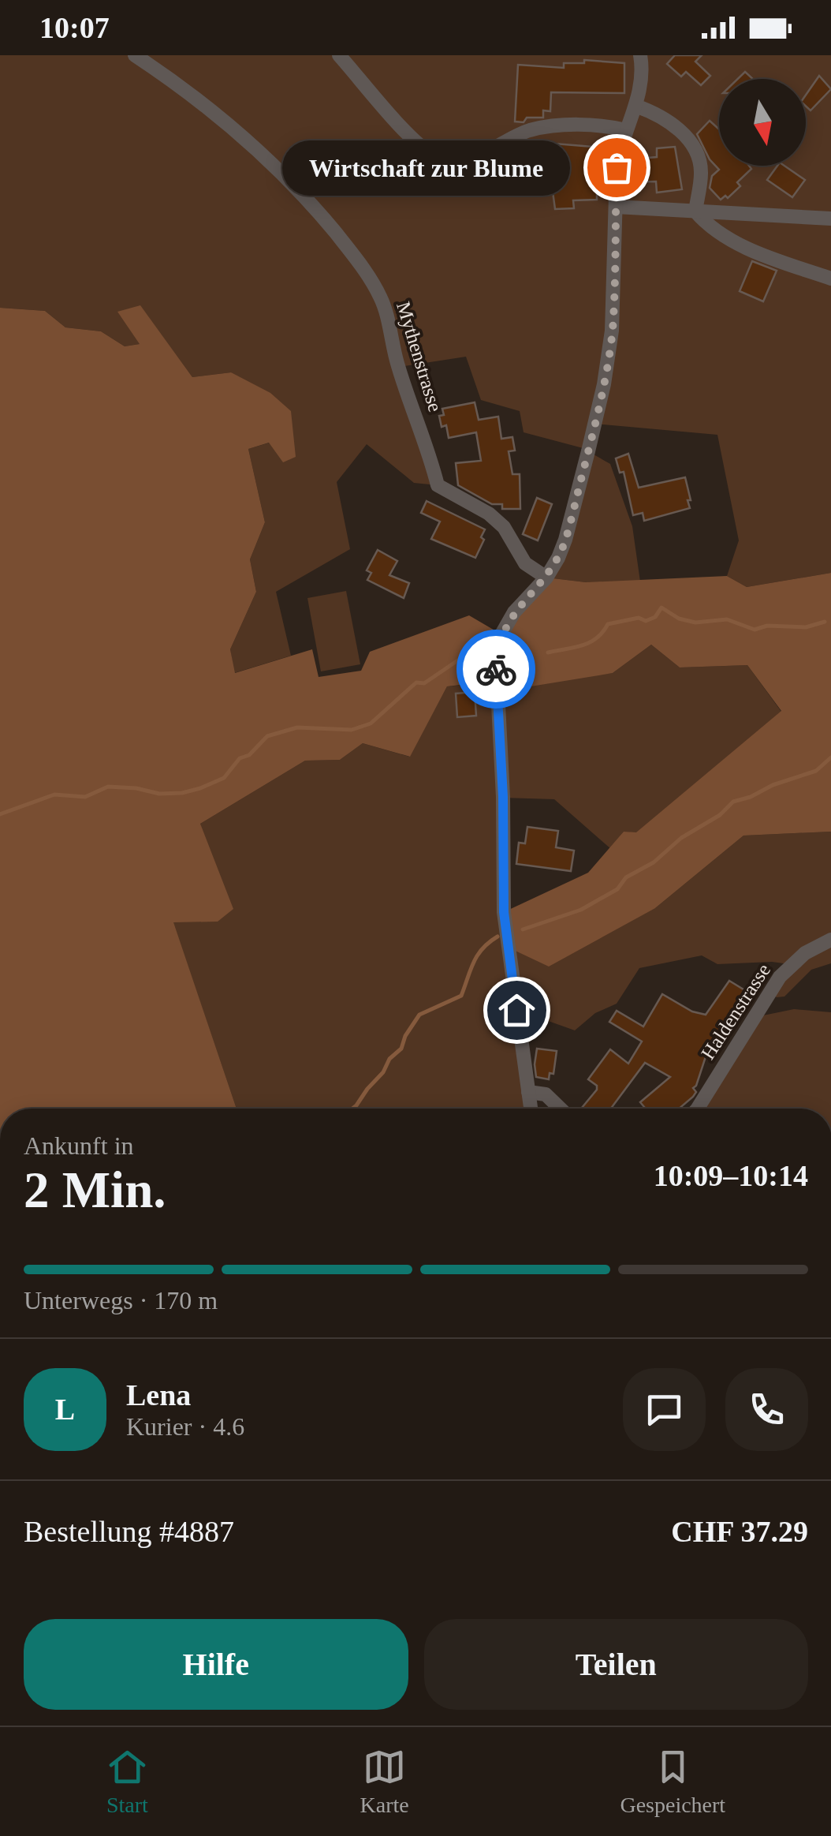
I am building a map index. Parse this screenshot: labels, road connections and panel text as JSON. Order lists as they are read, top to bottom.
{
  "streets": {
    "street": ["Mythenstrasse", "Haldenstrasse"]
  },
  "places": ["Wirtschaft zur Blume"],
  "north": "bottom",
  "page": {
    "status": "10:07",
    "bubble": "Wirtschaft zur Blume",
    "heading": ["2 Min.", "Ankunft in", "10:09–10:14"],
    "panel": [
      "Lena",
      "Kurier · 4.6",
      "Bestellung #4887",
      "CHF 37.29"
    ],
    "bar": "Unterwegs · 170 m",
    "round": "L",
    "buttons": ["Hilfe", "Teilen"],
    "tabs": ["Start", "Karte", "Gespeichert"]
  }
}
